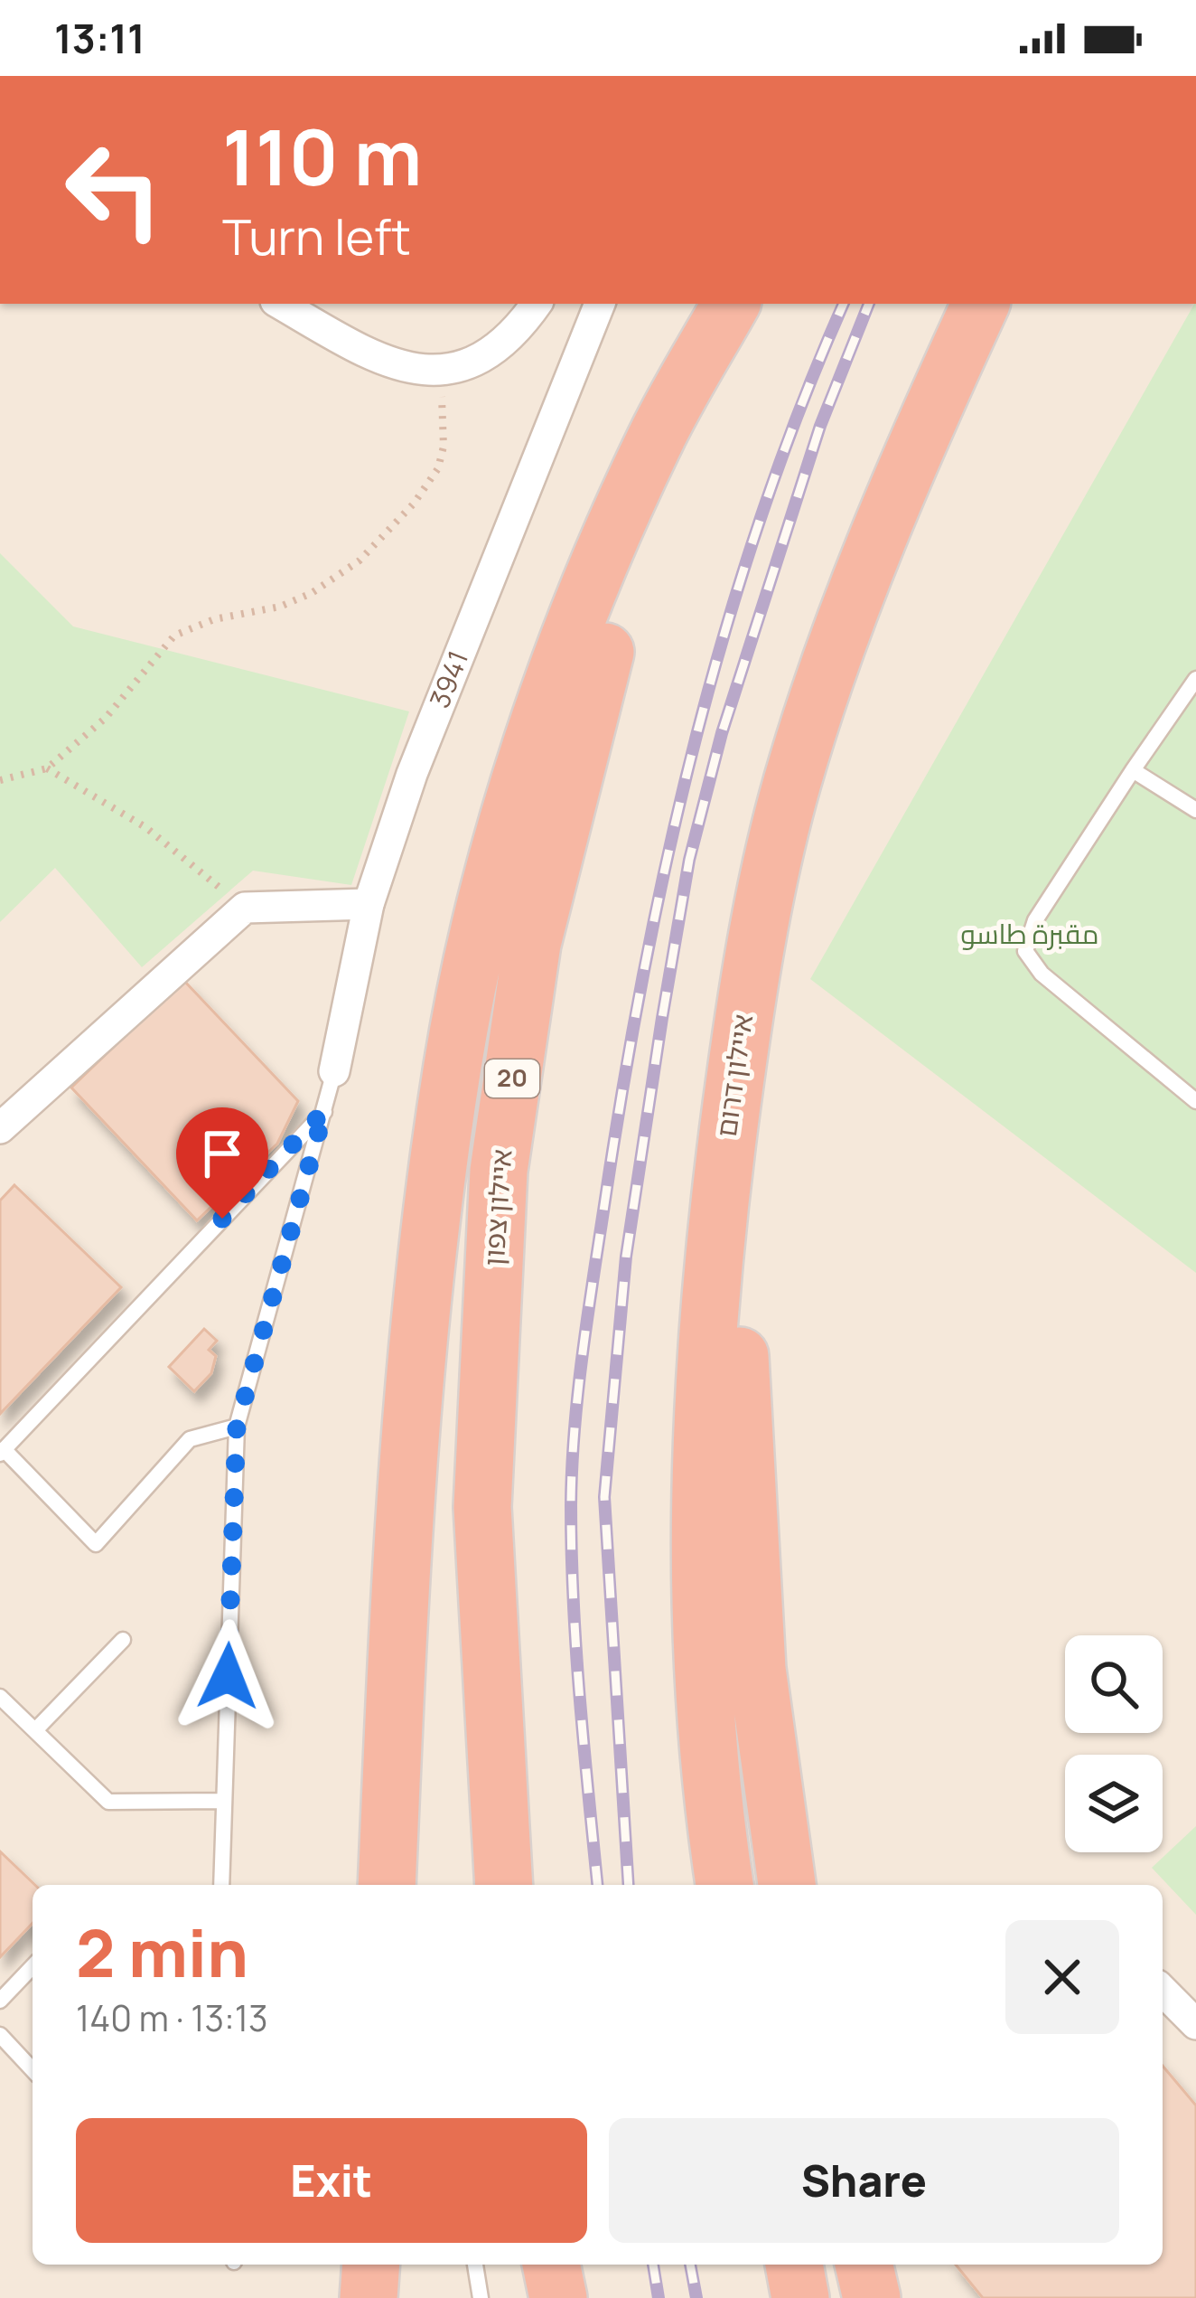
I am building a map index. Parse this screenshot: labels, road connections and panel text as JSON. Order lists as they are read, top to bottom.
{
  "streets": {
    "highway": ["איילון דרום", "20", "איילון צפון"],
    "street": ["3941"]
  },
  "parks": ["مقبرة طاسو"],
  "page": {
    "status": "13:11",
    "turn": ["110 m", "Turn left"],
    "heading": ["2 min", "140 m · 13:13"],
    "buttons": ["Exit", "Share"]
  }
}
